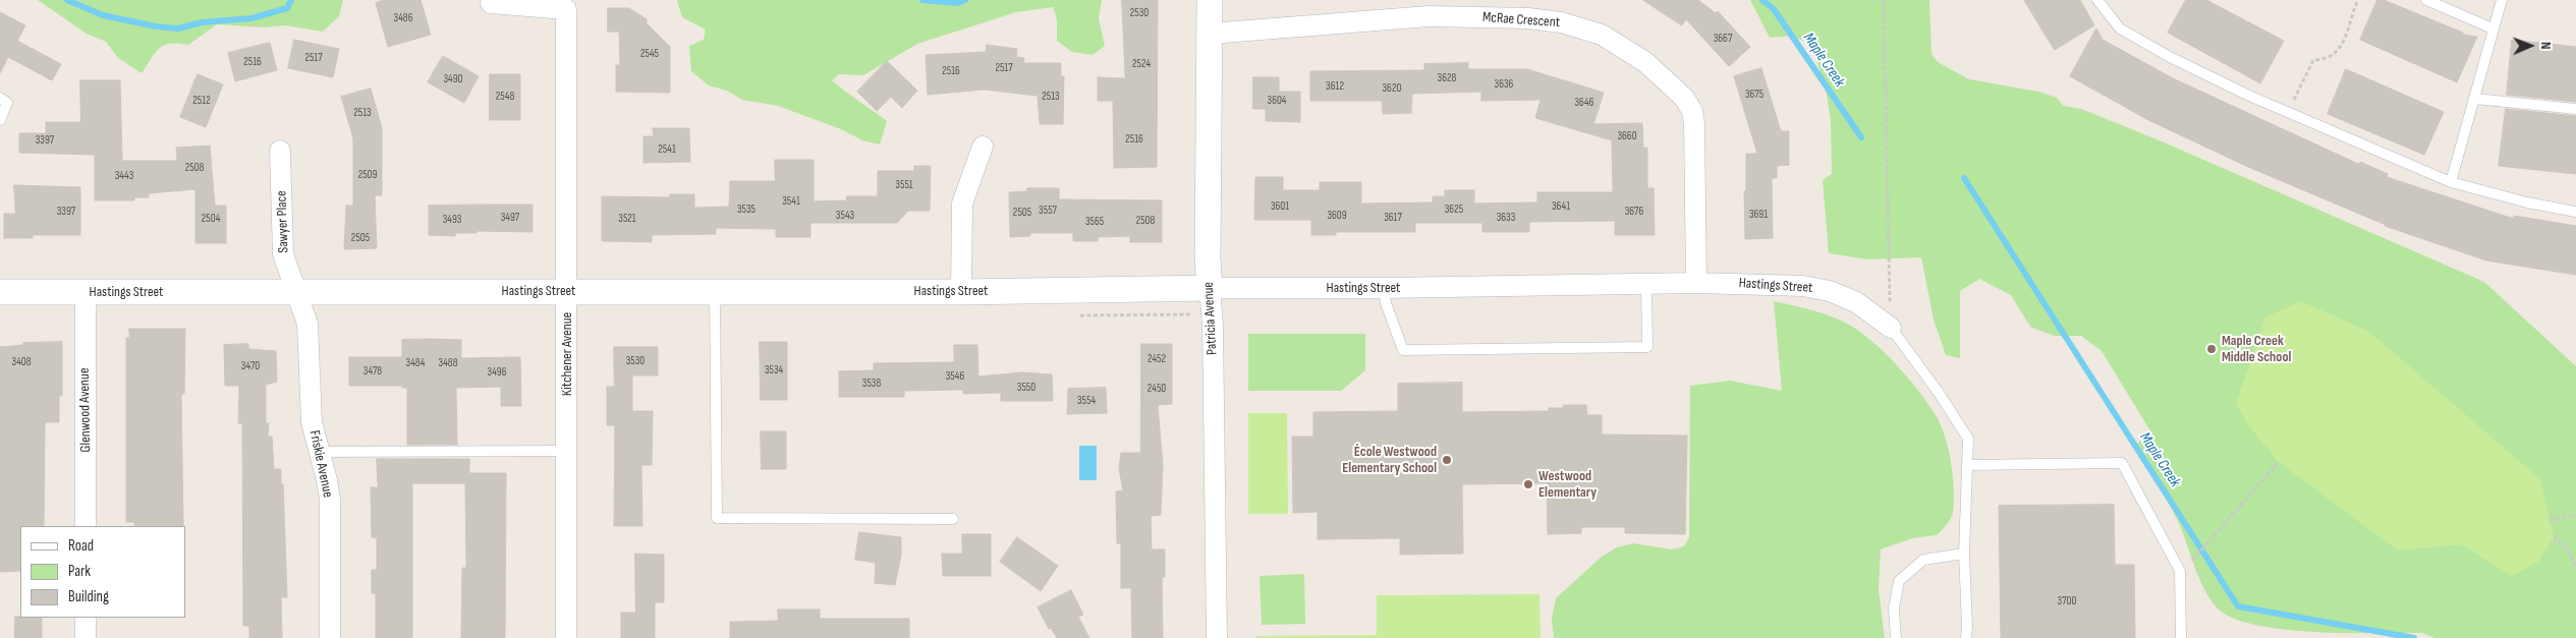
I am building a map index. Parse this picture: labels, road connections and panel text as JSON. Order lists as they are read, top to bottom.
{
  "streets": {
    "street": [
      "McRae Crescent",
      "Sawyer Place",
      "Hastings Street",
      "Patricia Avenue",
      "Kitchener Avenue",
      "Glenwood Avenue",
      "Friskie Avenue"
    ]
  },
  "crossings": [
    ["McRae Crescent", "Hastings Street"],
    ["McRae Crescent", "Patricia Avenue"],
    ["Sawyer Place", "Hastings Street"],
    ["Sawyer Place", "Friskie Avenue"],
    ["Hastings Street", "Patricia Avenue"],
    ["Hastings Street", "Kitchener Avenue"],
    ["Hastings Street", "Glenwood Avenue"],
    ["Hastings Street", "Friskie Avenue"]
  ],
  "water": ["Maple Creek"],
  "places": ["Maple Creek Middle School", "École Westwood Elementary School", "Westwood Elementary"],
  "house_numbers": [
    "2530",
    "3486",
    "3667",
    "2545",
    "2517",
    "2516",
    "2524",
    "2517",
    "2516",
    "3628",
    "3490",
    "3636",
    "3612",
    "3620",
    "3675",
    "2548",
    "2513",
    "2512",
    "3604",
    "3646",
    "2513",
    "3660",
    "2516",
    "3397",
    "2541",
    "2508",
    "2509",
    "3443",
    "3551",
    "3541",
    "3601",
    "3641",
    "3535",
    "3625",
    "3557",
    "3397",
    "3676",
    "2505",
    "3691",
    "3543",
    "3609",
    "3497",
    "3617",
    "3633",
    "2504",
    "3521",
    "3493",
    "2508",
    "3565",
    "2505",
    "2452",
    "3530",
    "3408",
    "3484",
    "3488",
    "3470",
    "3534",
    "3478",
    "3496",
    "3546",
    "3538",
    "3550",
    "2450",
    "3554",
    "3700"
  ],
  "legend": ["Road", "Park", "Building"],
  "north": "right"
}
